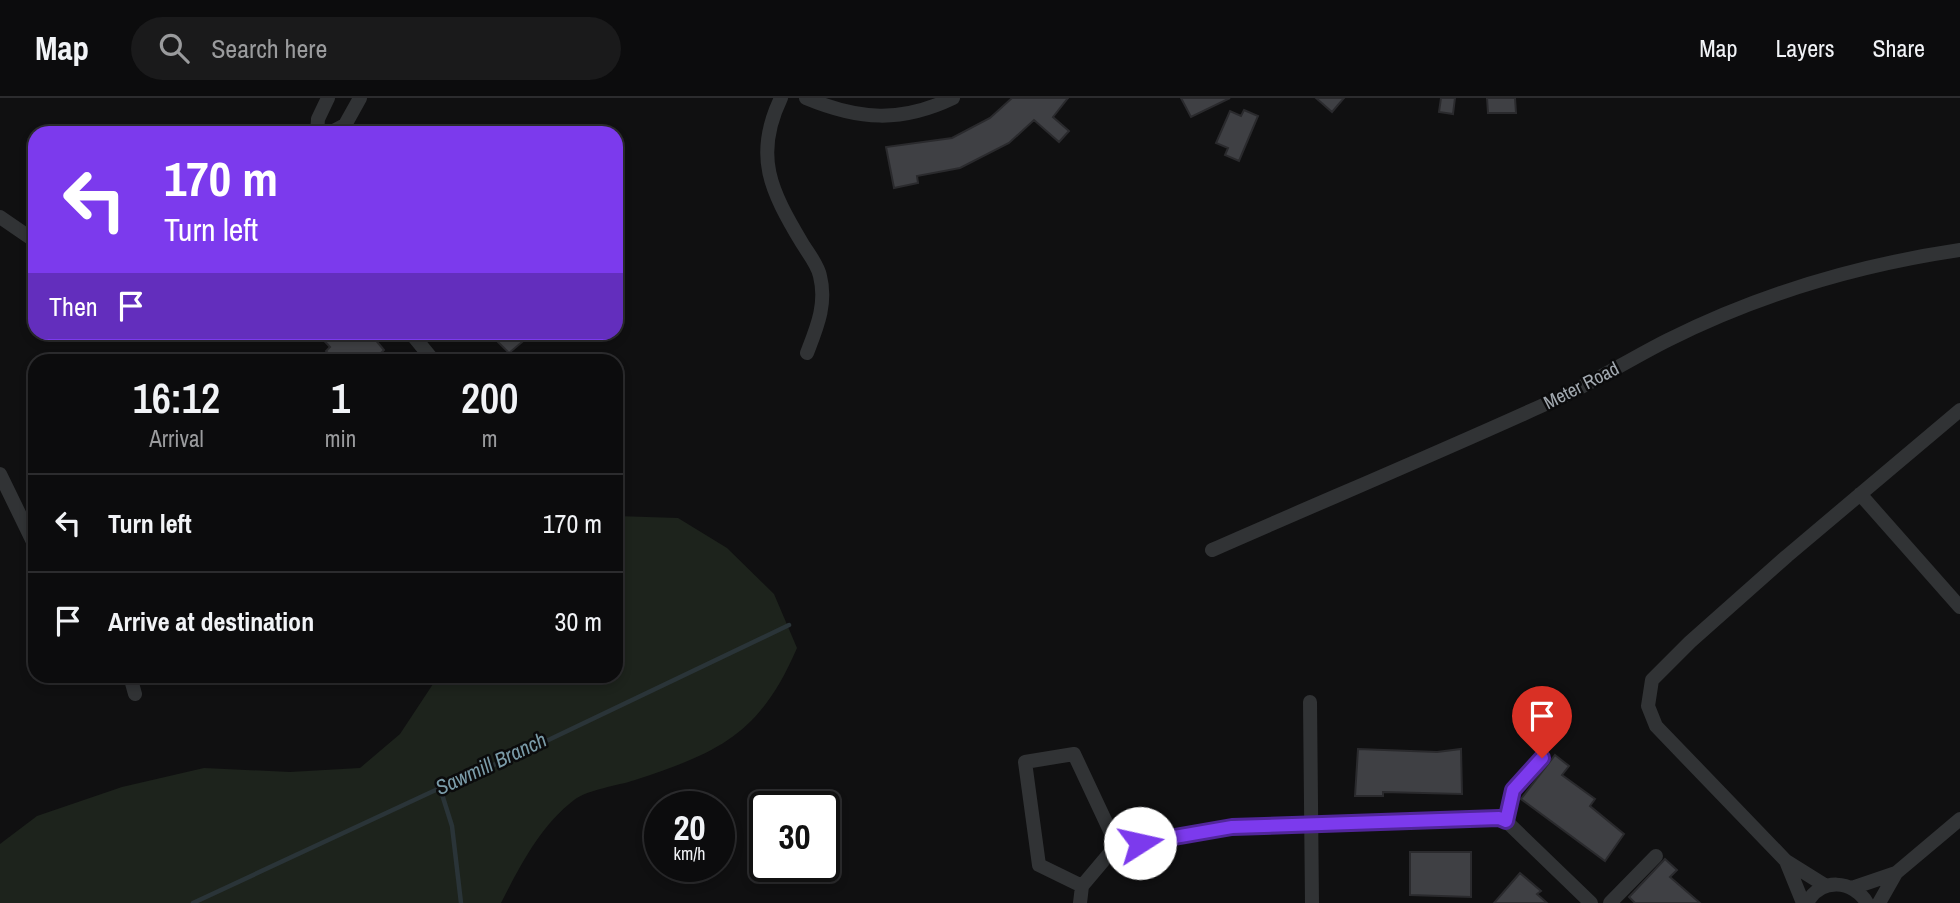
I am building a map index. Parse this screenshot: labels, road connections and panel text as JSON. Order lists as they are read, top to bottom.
{
  "streets": {
    "street": ["Meter Road"]
  },
  "water": ["Sawmill Branch"],
  "page": {
    "header": "Map",
    "search": "Search here",
    "nav": ["Map", "Layers", "Share"],
    "turn": ["170 m", "Turn left"],
    "then": "Then",
    "eta": [
      "16:12",
      "Arrival",
      "1",
      "min",
      "200",
      "m"
    ],
    "list": [
      {
        "name": "Turn left",
        "value": "170 m"
      },
      {
        "name": "Arrive at destination",
        "value": "30 m"
      }
    ],
    "speed": "20 km/h",
    "limit": "30"
  }
}
